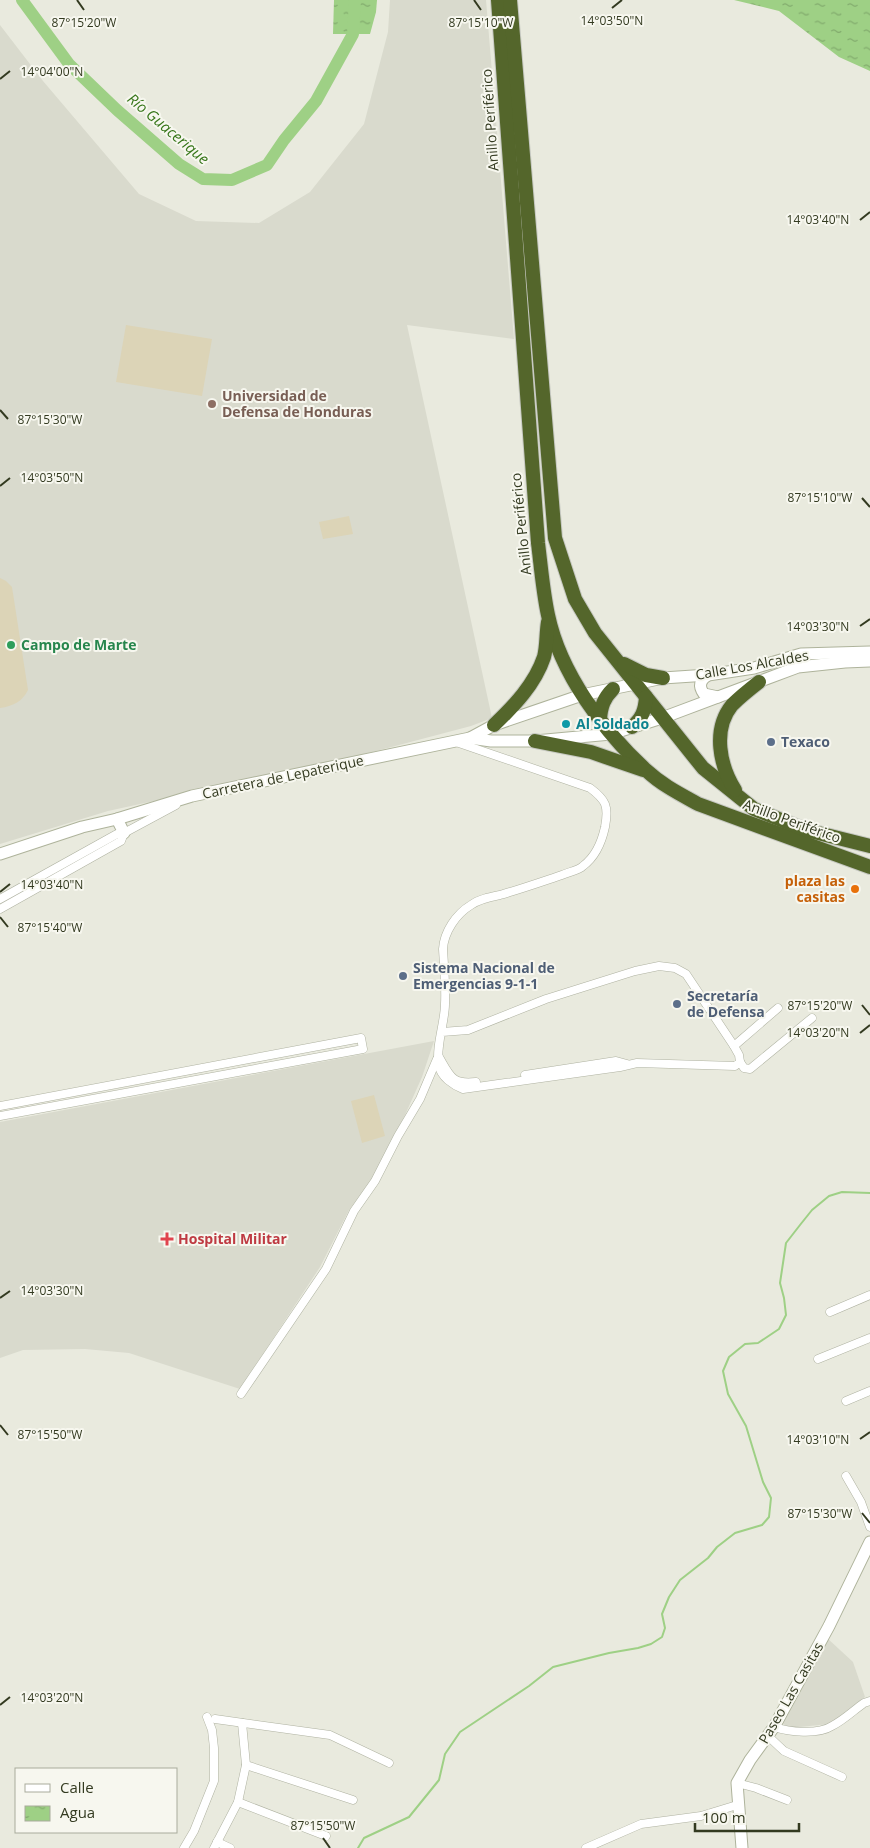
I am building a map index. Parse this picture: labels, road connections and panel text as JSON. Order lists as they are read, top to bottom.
{
  "streets": {
    "highway": ["Anillo Periférico"],
    "main road": ["Calle Los Alcaldes", "Carretera de Lepaterique", "Paseo Las Casitas"]
  },
  "crossings": [
    ["Anillo Periférico", "Calle Los Alcaldes"],
    ["Anillo Periférico", "Carretera de Lepaterique"],
    ["Calle Los Alcaldes", "Carretera de Lepaterique"]
  ],
  "water": ["Río Guacerique"],
  "places": {
    "other": [
      "Universidad de Defensa de Honduras",
      "Campo de Marte",
      "Al Soldado",
      "Texaco",
      "plaza las casitas",
      "Sistema Nacional de Emergencias 9-1-1",
      "Secretaría de Defensa"
    ],
    "health": ["Hospital Militar"]
  },
  "legend": ["Calle", "Agua"],
  "scale_bar": "100 m",
  "coordinates": [
    "14°03'50\"N",
    "87°15'20\"W",
    "87°15'10\"W",
    "14°04'00\"N",
    "14°03'40\"N",
    "87°15'30\"W",
    "14°03'30\"N",
    "87°15'40\"W",
    "14°03'20\"N",
    "87°15'50\"W",
    "14°03'10\"N"
  ]
}
